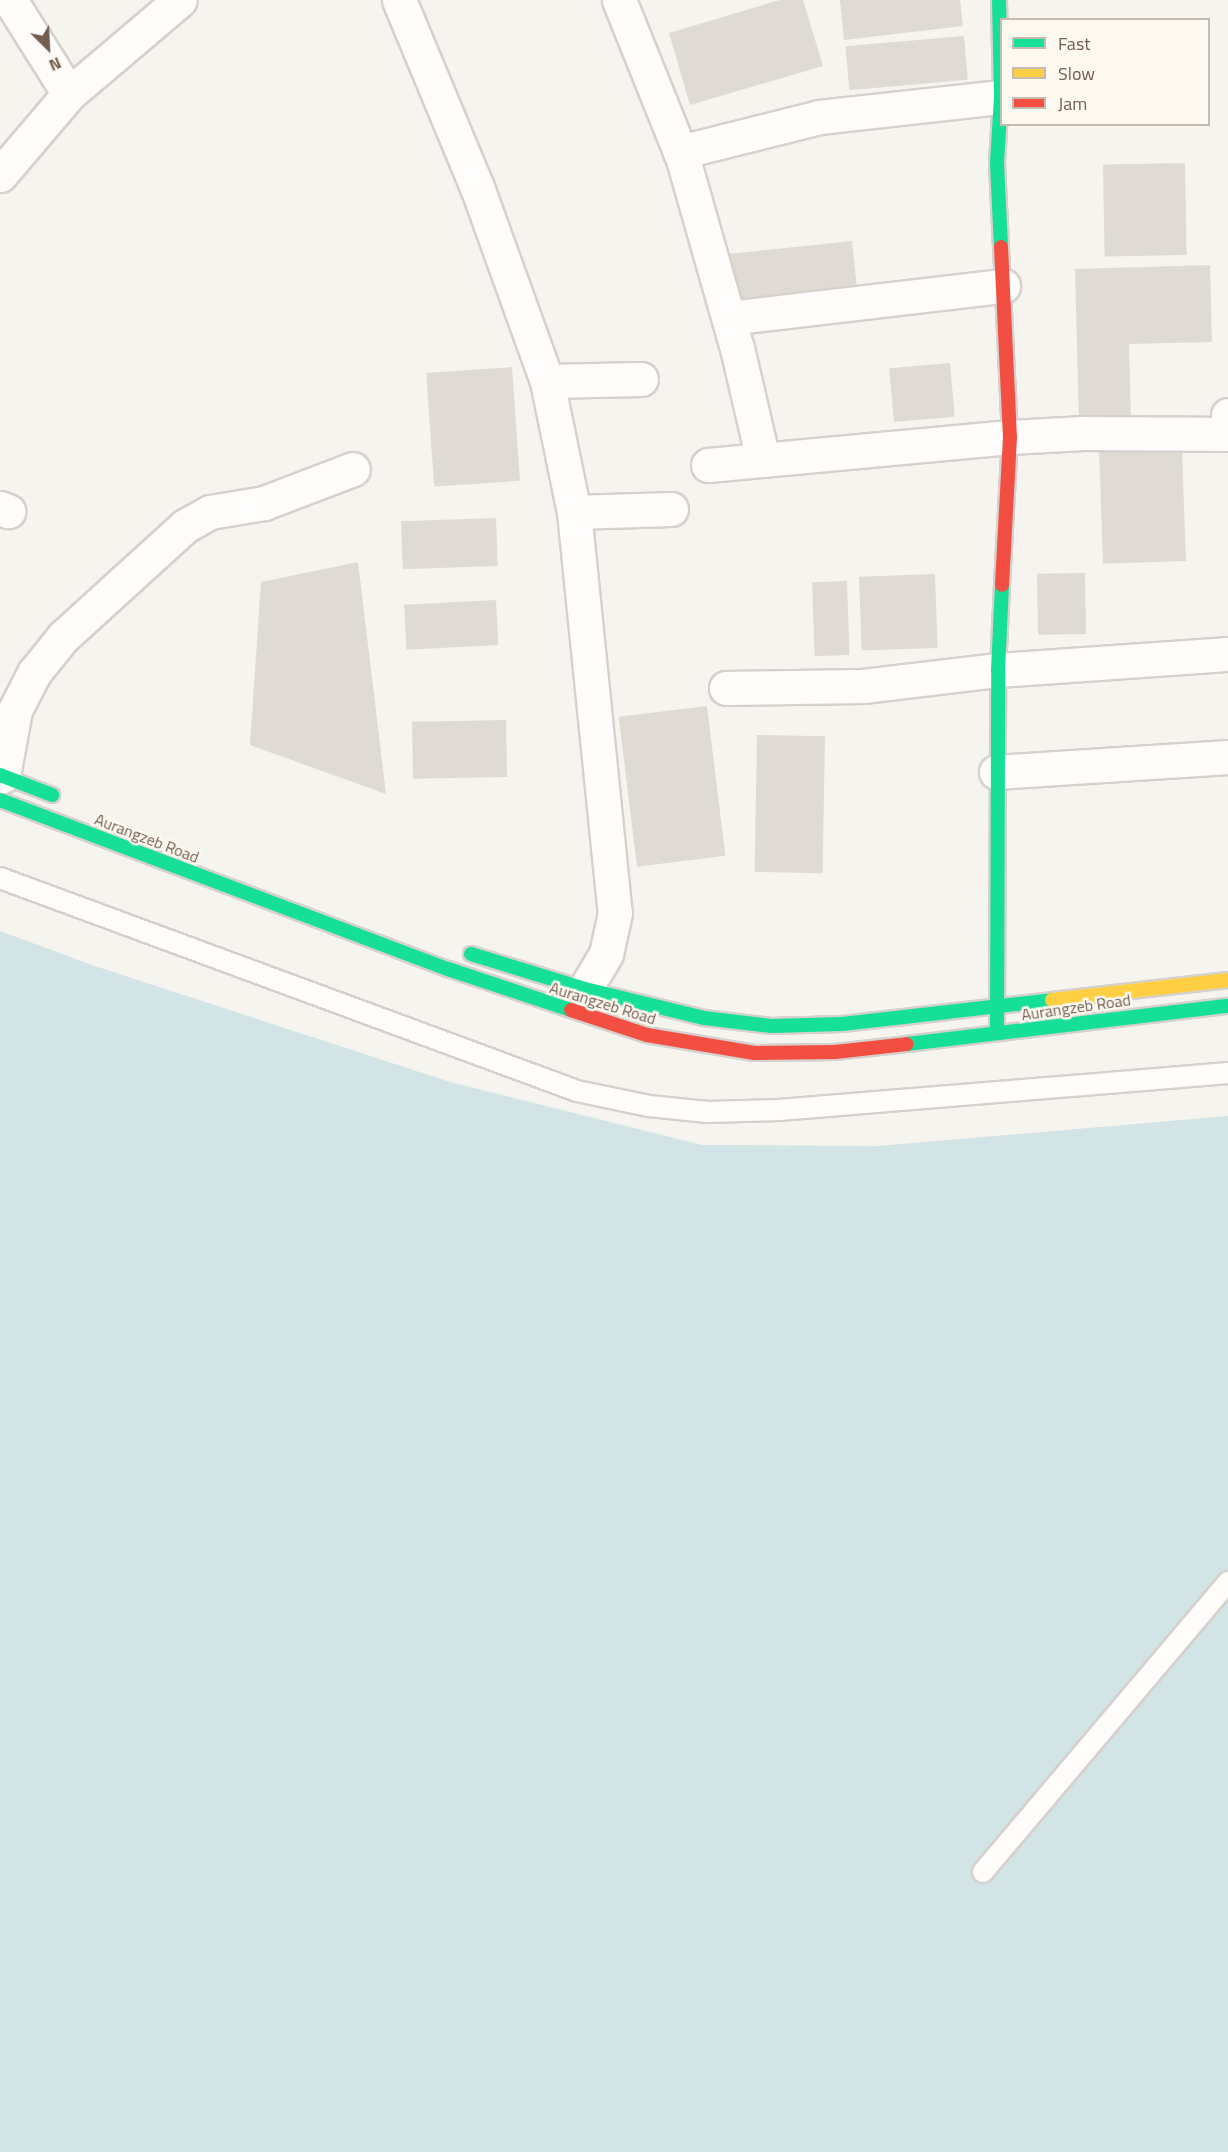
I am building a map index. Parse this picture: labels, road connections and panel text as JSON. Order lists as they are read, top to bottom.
{
  "streets": {
    "main road": ["Aurangzeb Road"]
  },
  "legend": ["Fast", "Slow", "Jam"],
  "north": "bottom right"
}
